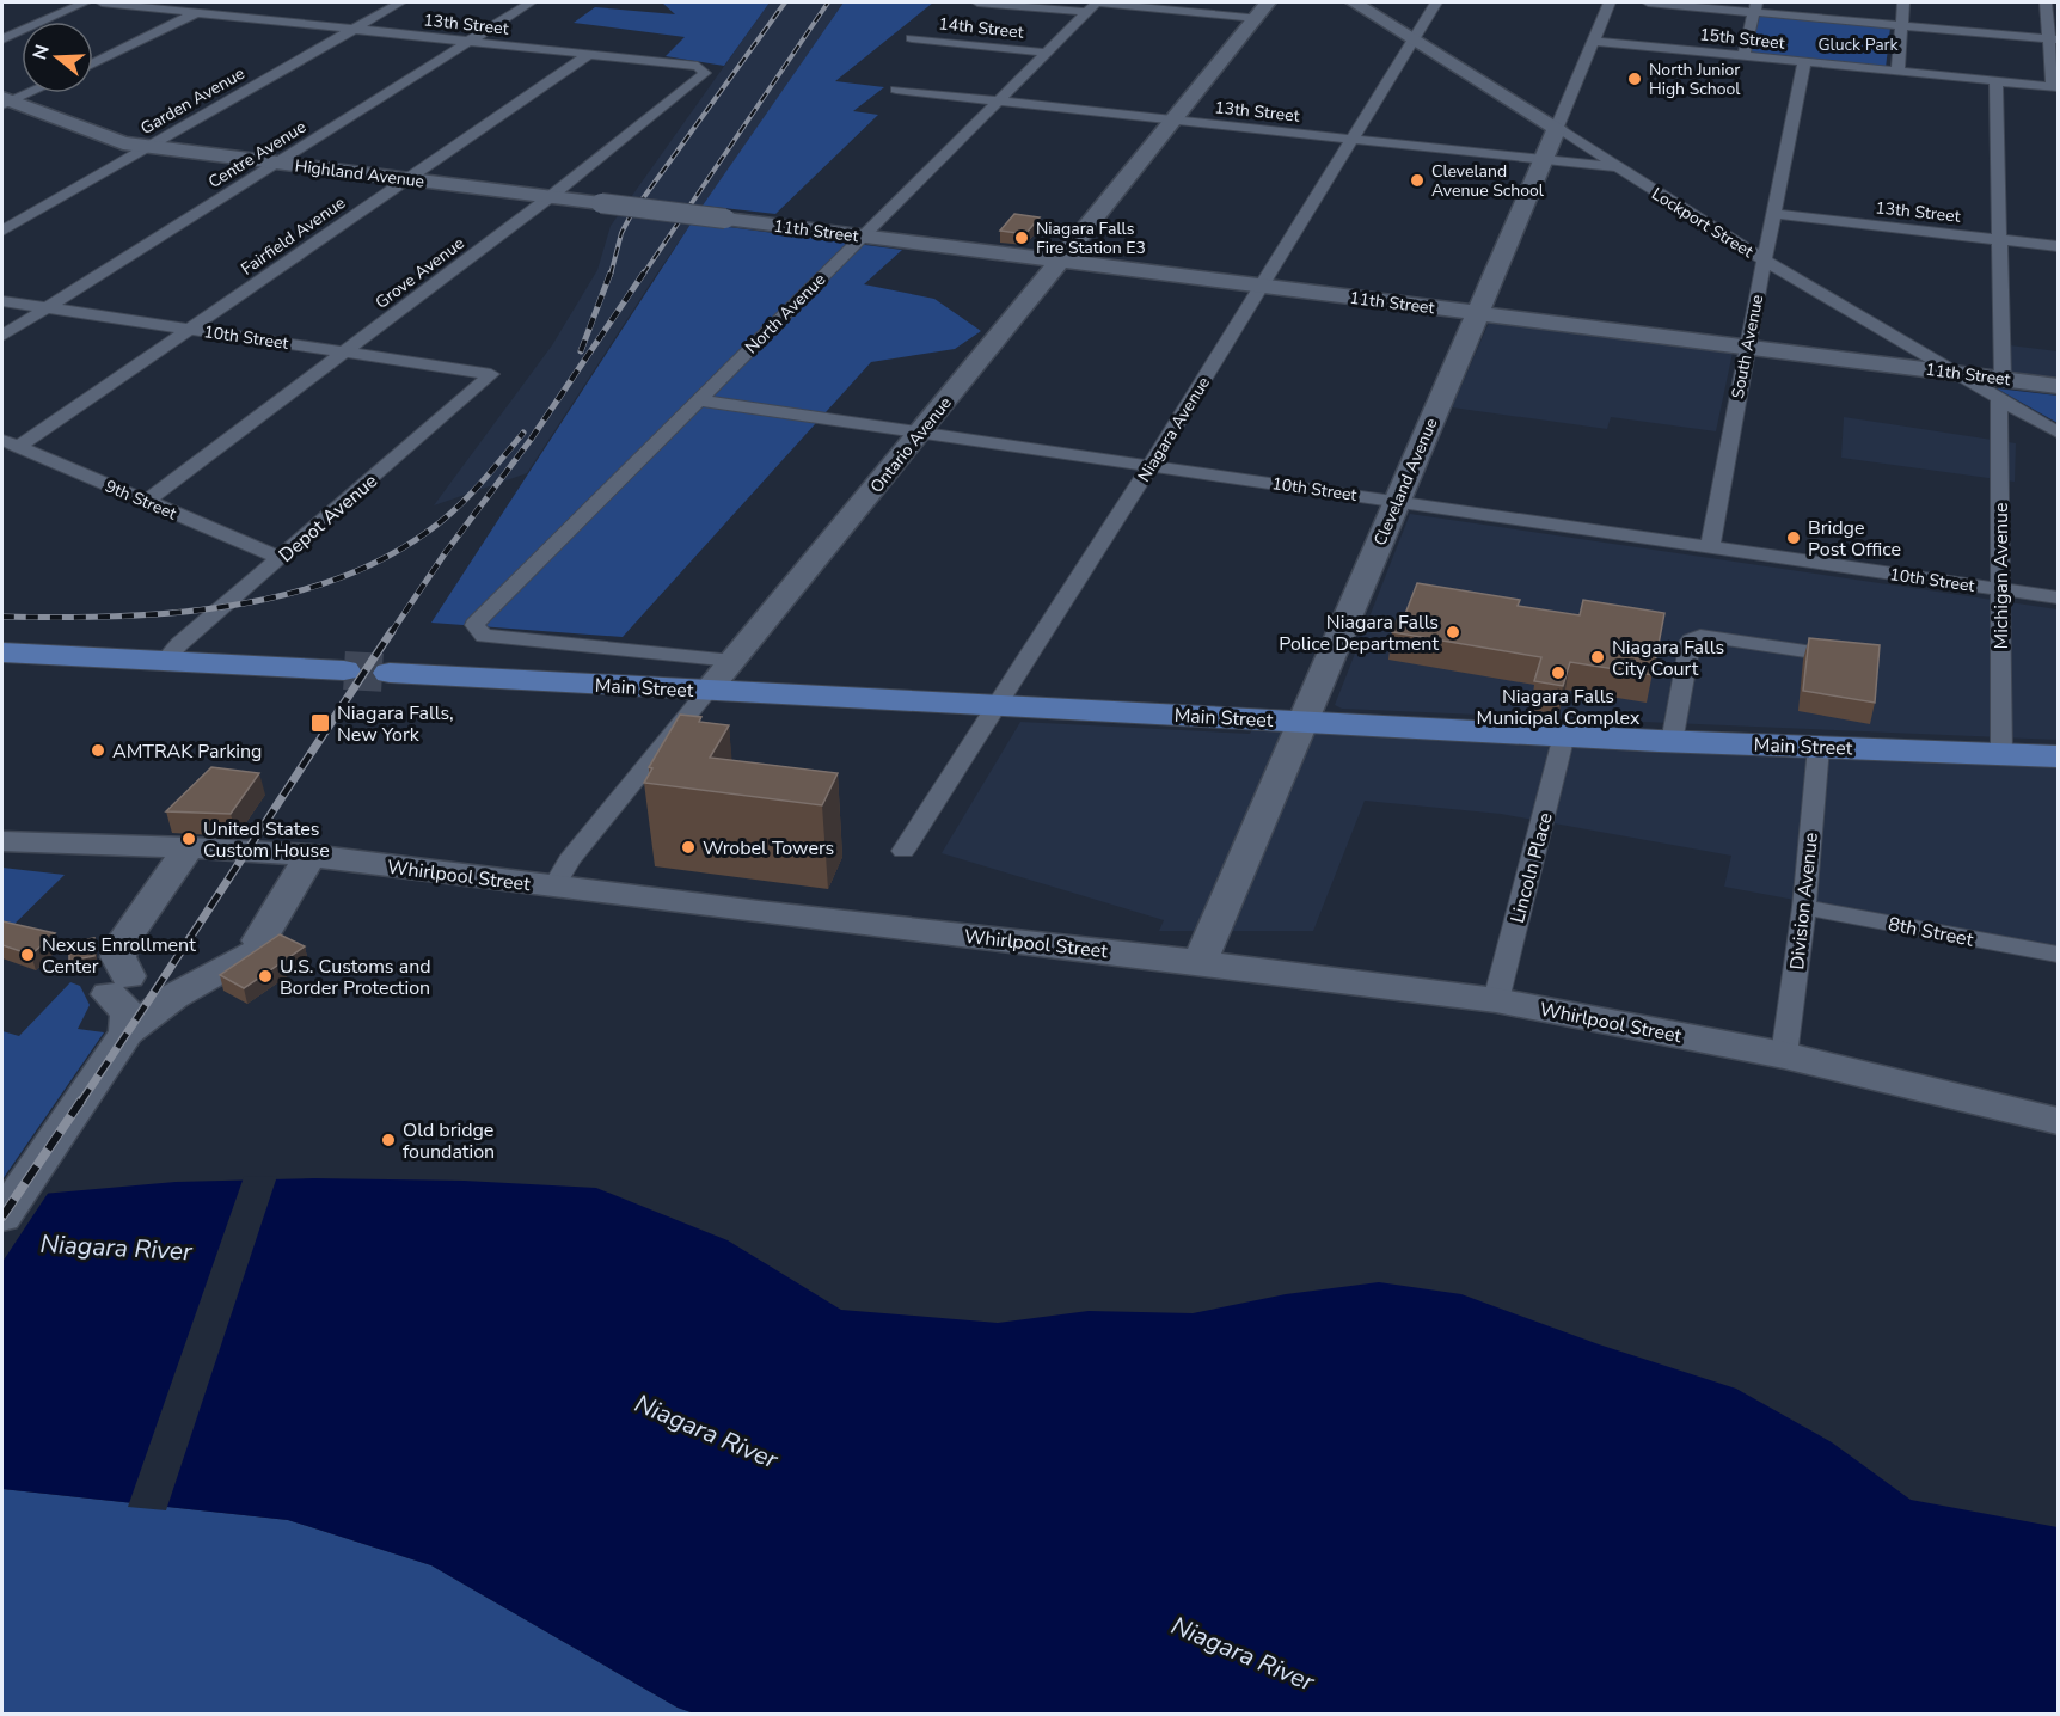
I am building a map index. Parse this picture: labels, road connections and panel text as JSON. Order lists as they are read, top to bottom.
{
  "streets": {
    "main road": ["Main Street"],
    "street": [
      "13th Street",
      "14th Street",
      "15th Street",
      "Garden Avenue",
      "Centre Avenue",
      "Highland Avenue",
      "Lockport Street",
      "11th Street",
      "Fairfield Avenue",
      "Grove Avenue",
      "North Avenue",
      "10th Street",
      "South Avenue",
      "Niagara Avenue",
      "Ontario Avenue",
      "Cleveland Avenue",
      "9th Street",
      "Depot Avenue",
      "Michigan Avenue",
      "Lincoln Place",
      "Whirlpool Street",
      "Division Avenue",
      "8th Street"
    ]
  },
  "crossings": [
    ["13th Street", "Garden Avenue"],
    ["13th Street", "Centre Avenue"],
    ["13th Street", "Lockport Street"],
    ["13th Street", "Fairfield Avenue"],
    ["13th Street", "Grove Avenue"],
    ["13th Street", "North Avenue"],
    ["13th Street", "South Avenue"],
    ["13th Street", "Niagara Avenue"],
    ["13th Street", "Ontario Avenue"],
    ["13th Street", "Cleveland Avenue"],
    ["13th Street", "Michigan Avenue"],
    ["14th Street", "North Avenue"],
    ["15th Street", "South Avenue"],
    ["15th Street", "Cleveland Avenue"],
    ["15th Street", "Michigan Avenue"],
    ["Garden Avenue", "Highland Avenue"],
    ["Centre Avenue", "Highland Avenue"],
    ["Centre Avenue", "10th Street"],
    ["Highland Avenue", "11th Street"],
    ["Highland Avenue", "Fairfield Avenue"],
    ["Highland Avenue", "Grove Avenue"],
    ["Lockport Street", "11th Street"],
    ["Lockport Street", "South Avenue"],
    ["Lockport Street", "Niagara Avenue"],
    ["Lockport Street", "Cleveland Avenue"],
    ["11th Street", "North Avenue"],
    ["11th Street", "South Avenue"],
    ["11th Street", "Niagara Avenue"],
    ["11th Street", "Ontario Avenue"],
    ["11th Street", "Cleveland Avenue"],
    ["11th Street", "Michigan Avenue"],
    ["Fairfield Avenue", "10th Street"],
    ["Fairfield Avenue", "9th Street"],
    ["Grove Avenue", "10th Street"],
    ["Grove Avenue", "9th Street"],
    ["North Avenue", "10th Street"],
    ["North Avenue", "Ontario Avenue"],
    ["10th Street", "South Avenue"],
    ["10th Street", "Niagara Avenue"],
    ["10th Street", "Ontario Avenue"],
    ["10th Street", "Cleveland Avenue"],
    ["10th Street", "Depot Avenue"],
    ["10th Street", "Michigan Avenue"],
    ["Niagara Avenue", "Main Street"],
    ["Ontario Avenue", "Main Street"],
    ["Ontario Avenue", "Whirlpool Street"],
    ["Cleveland Avenue", "Main Street"],
    ["Cleveland Avenue", "Whirlpool Street"],
    ["9th Street", "Depot Avenue"],
    ["Michigan Avenue", "Main Street"],
    ["Main Street", "Lincoln Place"],
    ["Main Street", "Division Avenue"],
    ["Lincoln Place", "Whirlpool Street"],
    ["Whirlpool Street", "Division Avenue"],
    ["Division Avenue", "8th Street"]
  ],
  "water": ["Niagara River"],
  "parks": ["Gluck Park"],
  "places": {
    "other": [
      "North Junior High School",
      "Cleveland Avenue School",
      "Niagara Falls Fire Station E3",
      "Bridge Post Office",
      "Niagara Falls Police Department",
      "Niagara Falls City Court",
      "Niagara Falls Municipal Complex",
      "AMTRAK Parking",
      "United States Custom House",
      "Wrobel Towers",
      "Nexus Enrollment Center",
      "U.S. Customs and Border Protection",
      "Old bridge foundation"
    ],
    "transit": ["Niagara Falls, New York"]
  },
  "north": "left"
}
